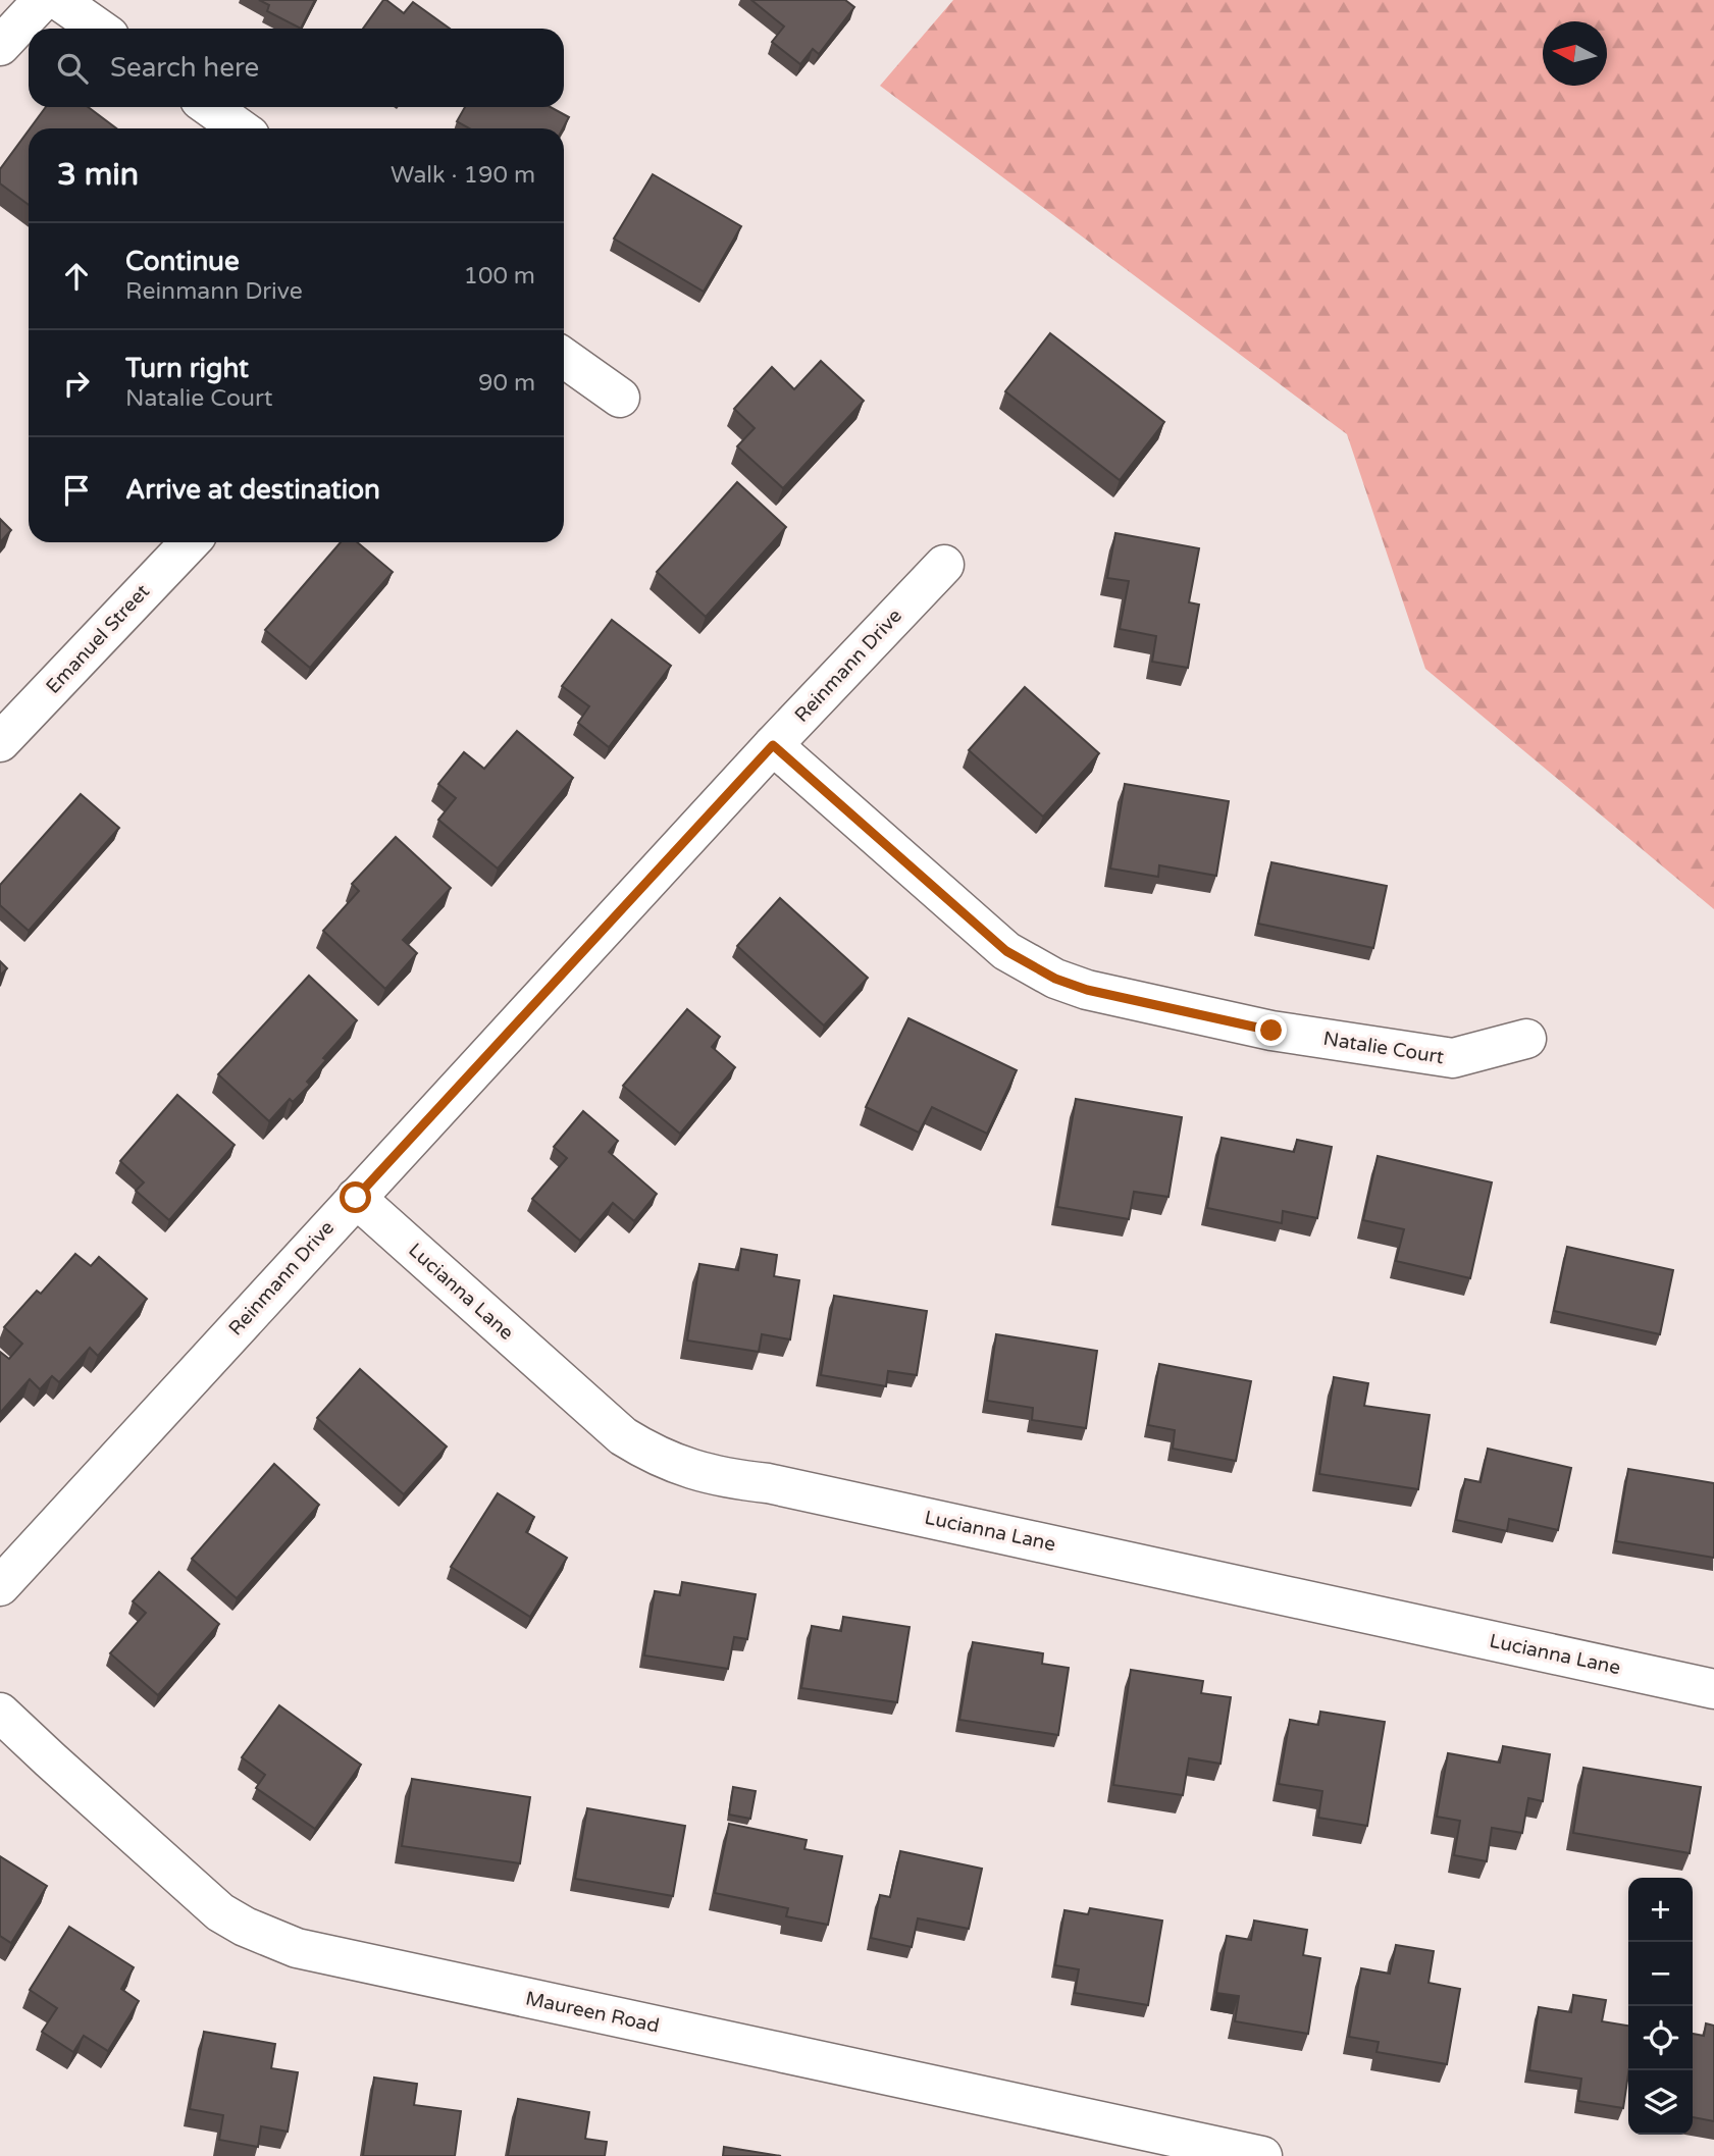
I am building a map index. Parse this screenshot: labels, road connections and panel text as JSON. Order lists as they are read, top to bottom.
{
  "streets": {
    "street": [
      "Emanuel Street",
      "Reinmann Drive",
      "Natalie Court",
      "Lucianna Lane",
      "Maureen Road"
    ]
  },
  "crossings": [
    ["Reinmann Drive", "Natalie Court"],
    ["Reinmann Drive", "Lucianna Lane"]
  ],
  "north": "left",
  "page": {
    "search": "Search here",
    "heading": ["3 min", "Walk · 190 m"],
    "list": [
      ["Continue", "Reinmann Drive", "100 m"],
      ["Turn right", "Natalie Court", "90 m"],
      "Arrive at destination"
    ],
    "map_buttons": ["+", "−"]
  }
}
